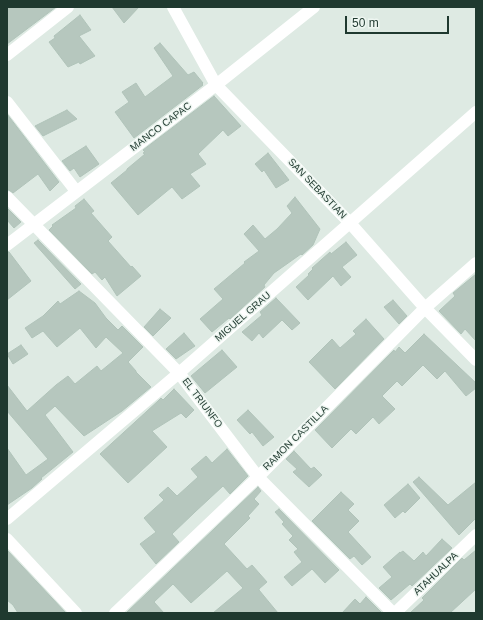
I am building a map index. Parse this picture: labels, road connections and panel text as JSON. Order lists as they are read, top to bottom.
{
  "streets": {
    "street": [
      "MANCO CAPAC",
      "SAN SEBASTIAN",
      "MIGUEL GRAU",
      "EL TRIUNFO",
      "RAMON CASTILLA",
      "ATAHUALPA"
    ]
  },
  "crossings": [
    ["MANCO CAPAC", "SAN SEBASTIAN"],
    ["MANCO CAPAC", "EL TRIUNFO"],
    ["SAN SEBASTIAN", "MIGUEL GRAU"],
    ["SAN SEBASTIAN", "RAMON CASTILLA"],
    ["MIGUEL GRAU", "EL TRIUNFO"],
    ["EL TRIUNFO", "RAMON CASTILLA"],
    ["EL TRIUNFO", "ATAHUALPA"]
  ],
  "scale_bar": "50 m"
}
